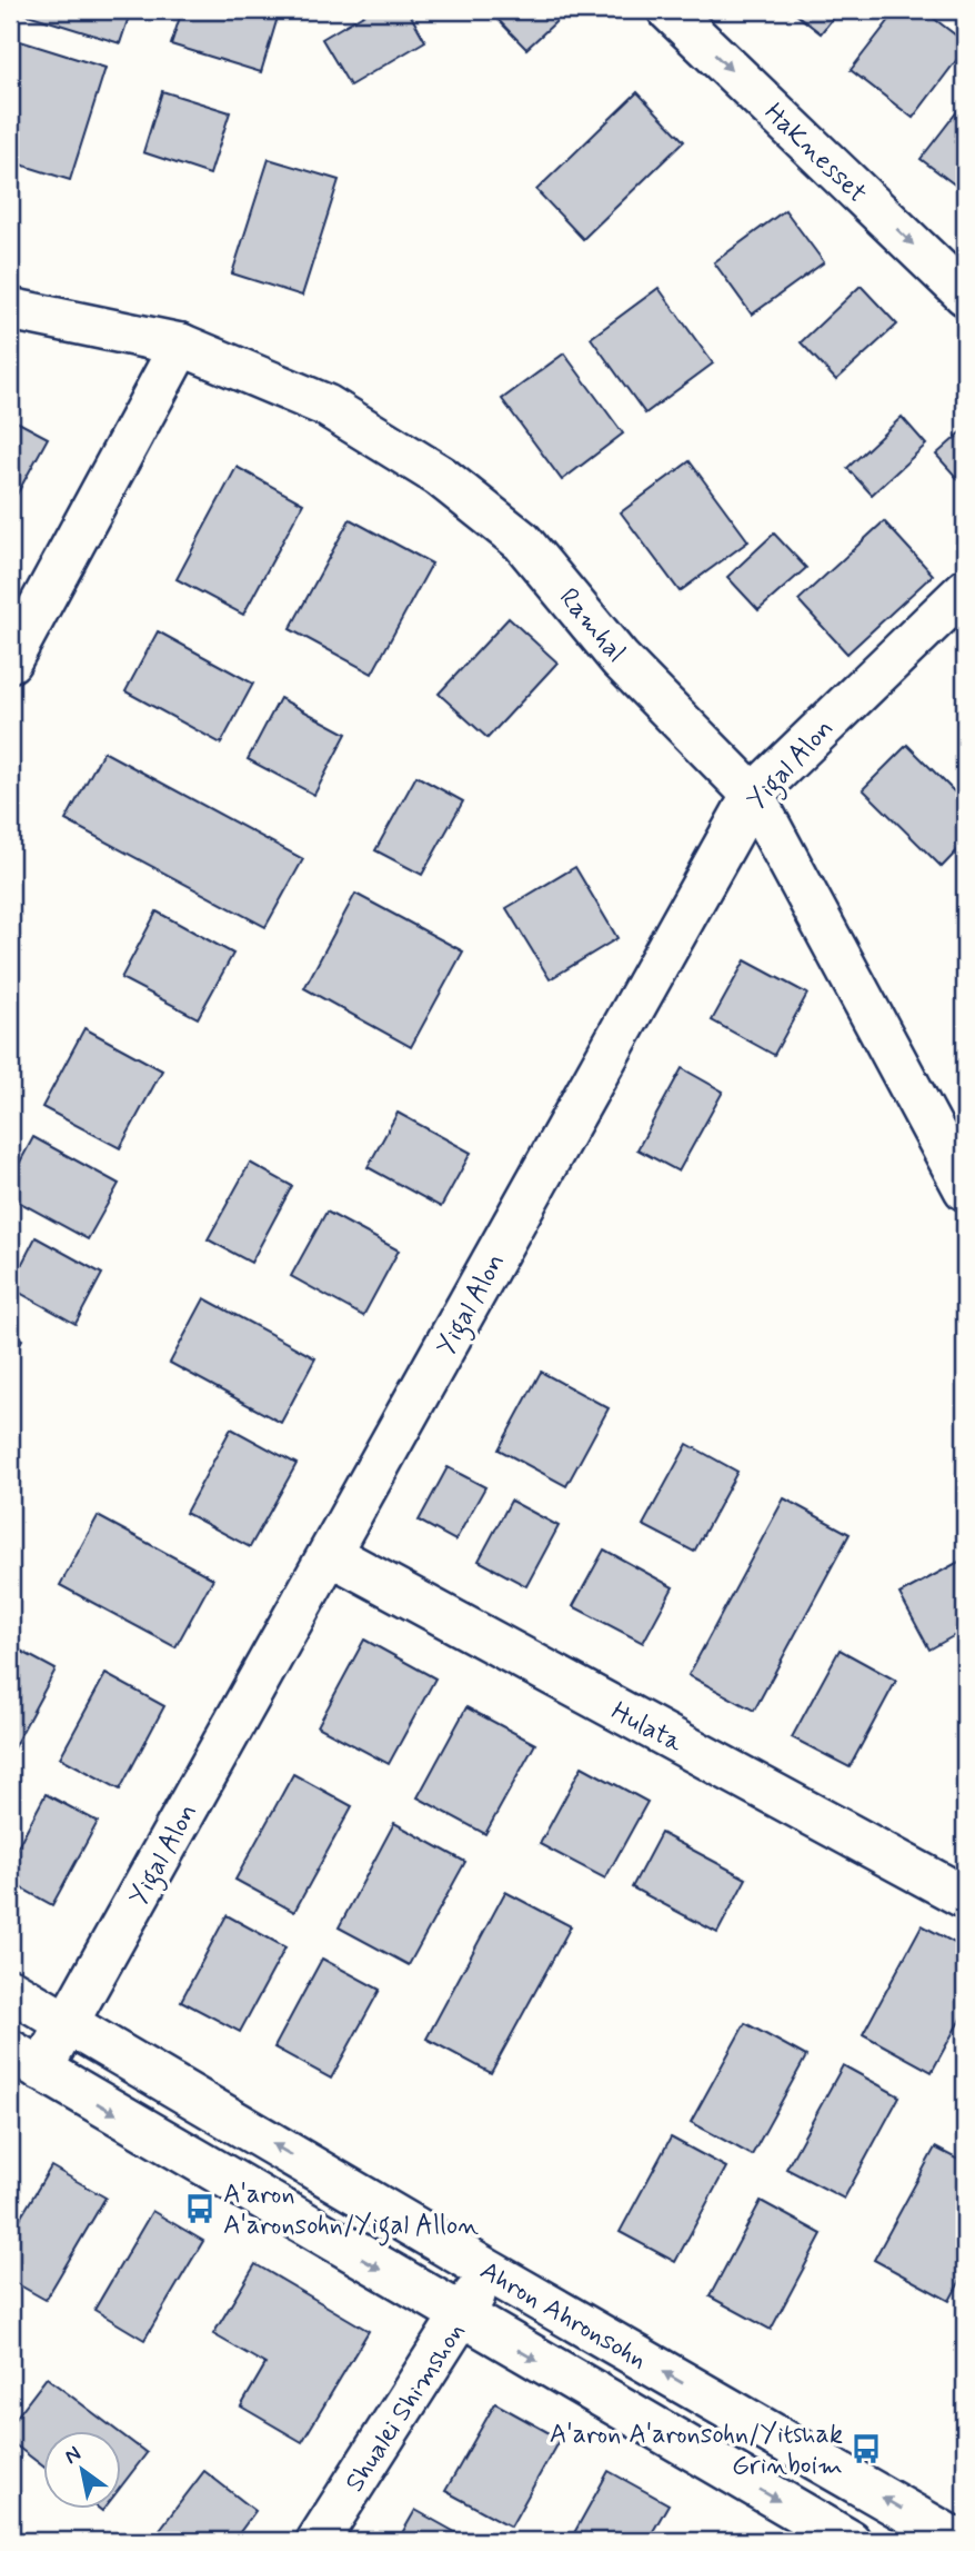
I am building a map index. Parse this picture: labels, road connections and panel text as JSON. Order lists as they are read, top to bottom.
{
  "streets": {
    "street": [
      "HaKnesset",
      "Ramhal",
      "Yigal Alon",
      "Hulata",
      "Ahron Ahronsohn",
      "Shualei Shimshon"
    ]
  },
  "crossings": [
    ["Ramhal", "Yigal Alon"],
    ["Yigal Alon", "Hulata"],
    ["Yigal Alon", "Ahron Ahronsohn"],
    ["Ahron Ahronsohn", "Shualei Shimshon"]
  ],
  "one_way": ["HaKnesset"],
  "places": {
    "bus stop": ["A'aron A'aronsohn/Yigal Allon", "A'aron A'aronsohn/Yitshak Grinboim"]
  },
  "north": "top left"
}
